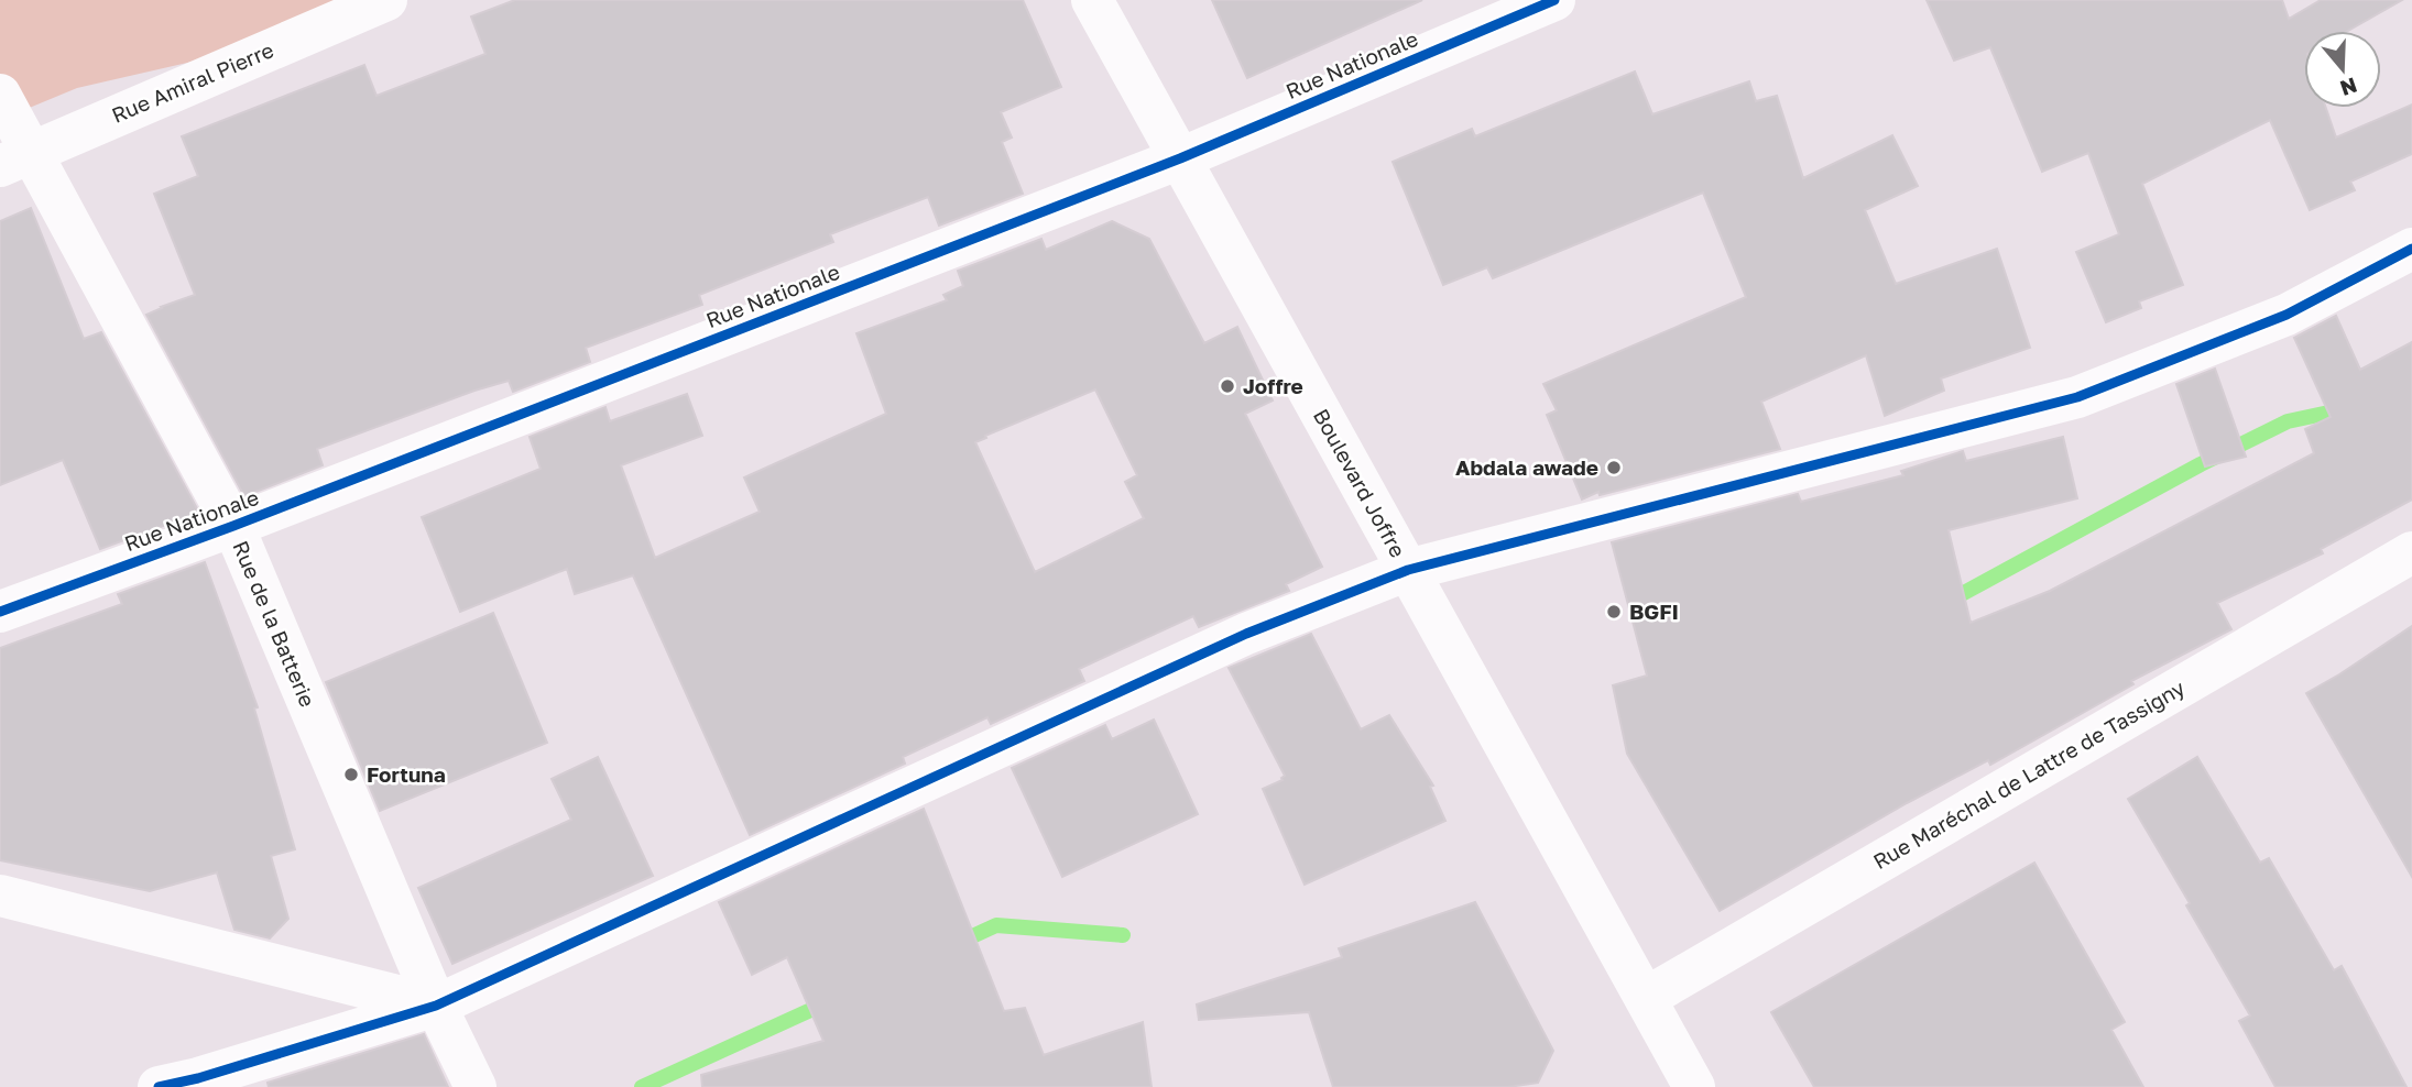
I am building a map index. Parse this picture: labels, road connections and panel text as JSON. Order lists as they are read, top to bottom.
{
  "streets": {
    "street": [
      "Rue Nationale",
      "Rue Amiral Pierre",
      "Boulevard Joffre",
      "Rue de la Batterie",
      "Rue Maréchal de Lattre de Tassigny"
    ]
  },
  "crossings": [
    ["Rue Nationale", "Boulevard Joffre"],
    ["Rue Nationale", "Rue de la Batterie"],
    ["Rue Amiral Pierre", "Rue de la Batterie"],
    ["Boulevard Joffre", "Rue Maréchal de Lattre de Tassigny"]
  ],
  "places": [
    "Joffre",
    "Abdala awade",
    "BGFI",
    "Fortuna"
  ],
  "north": "bottom"
}
